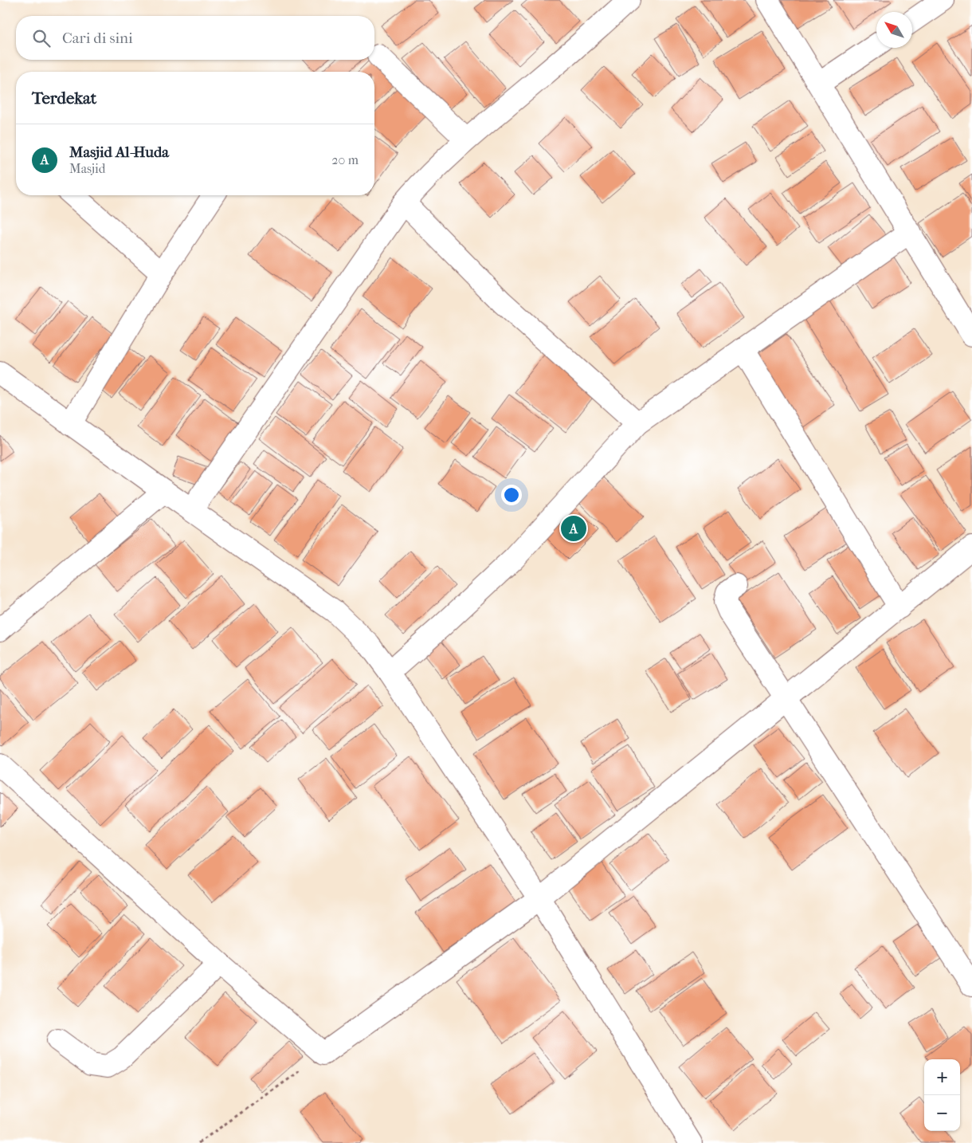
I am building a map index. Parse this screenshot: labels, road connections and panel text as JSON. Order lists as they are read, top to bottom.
{
  "north": "top left",
  "page": {
    "search": "Cari di sini",
    "heading": "Terdekat",
    "list": [
      {
        "mark": "A",
        "name": "Masjid Al-Huda",
        "note": "Masjid",
        "value": "20 m"
      }
    ],
    "pins": "A",
    "map_buttons": ["+", "−"]
  }
}
